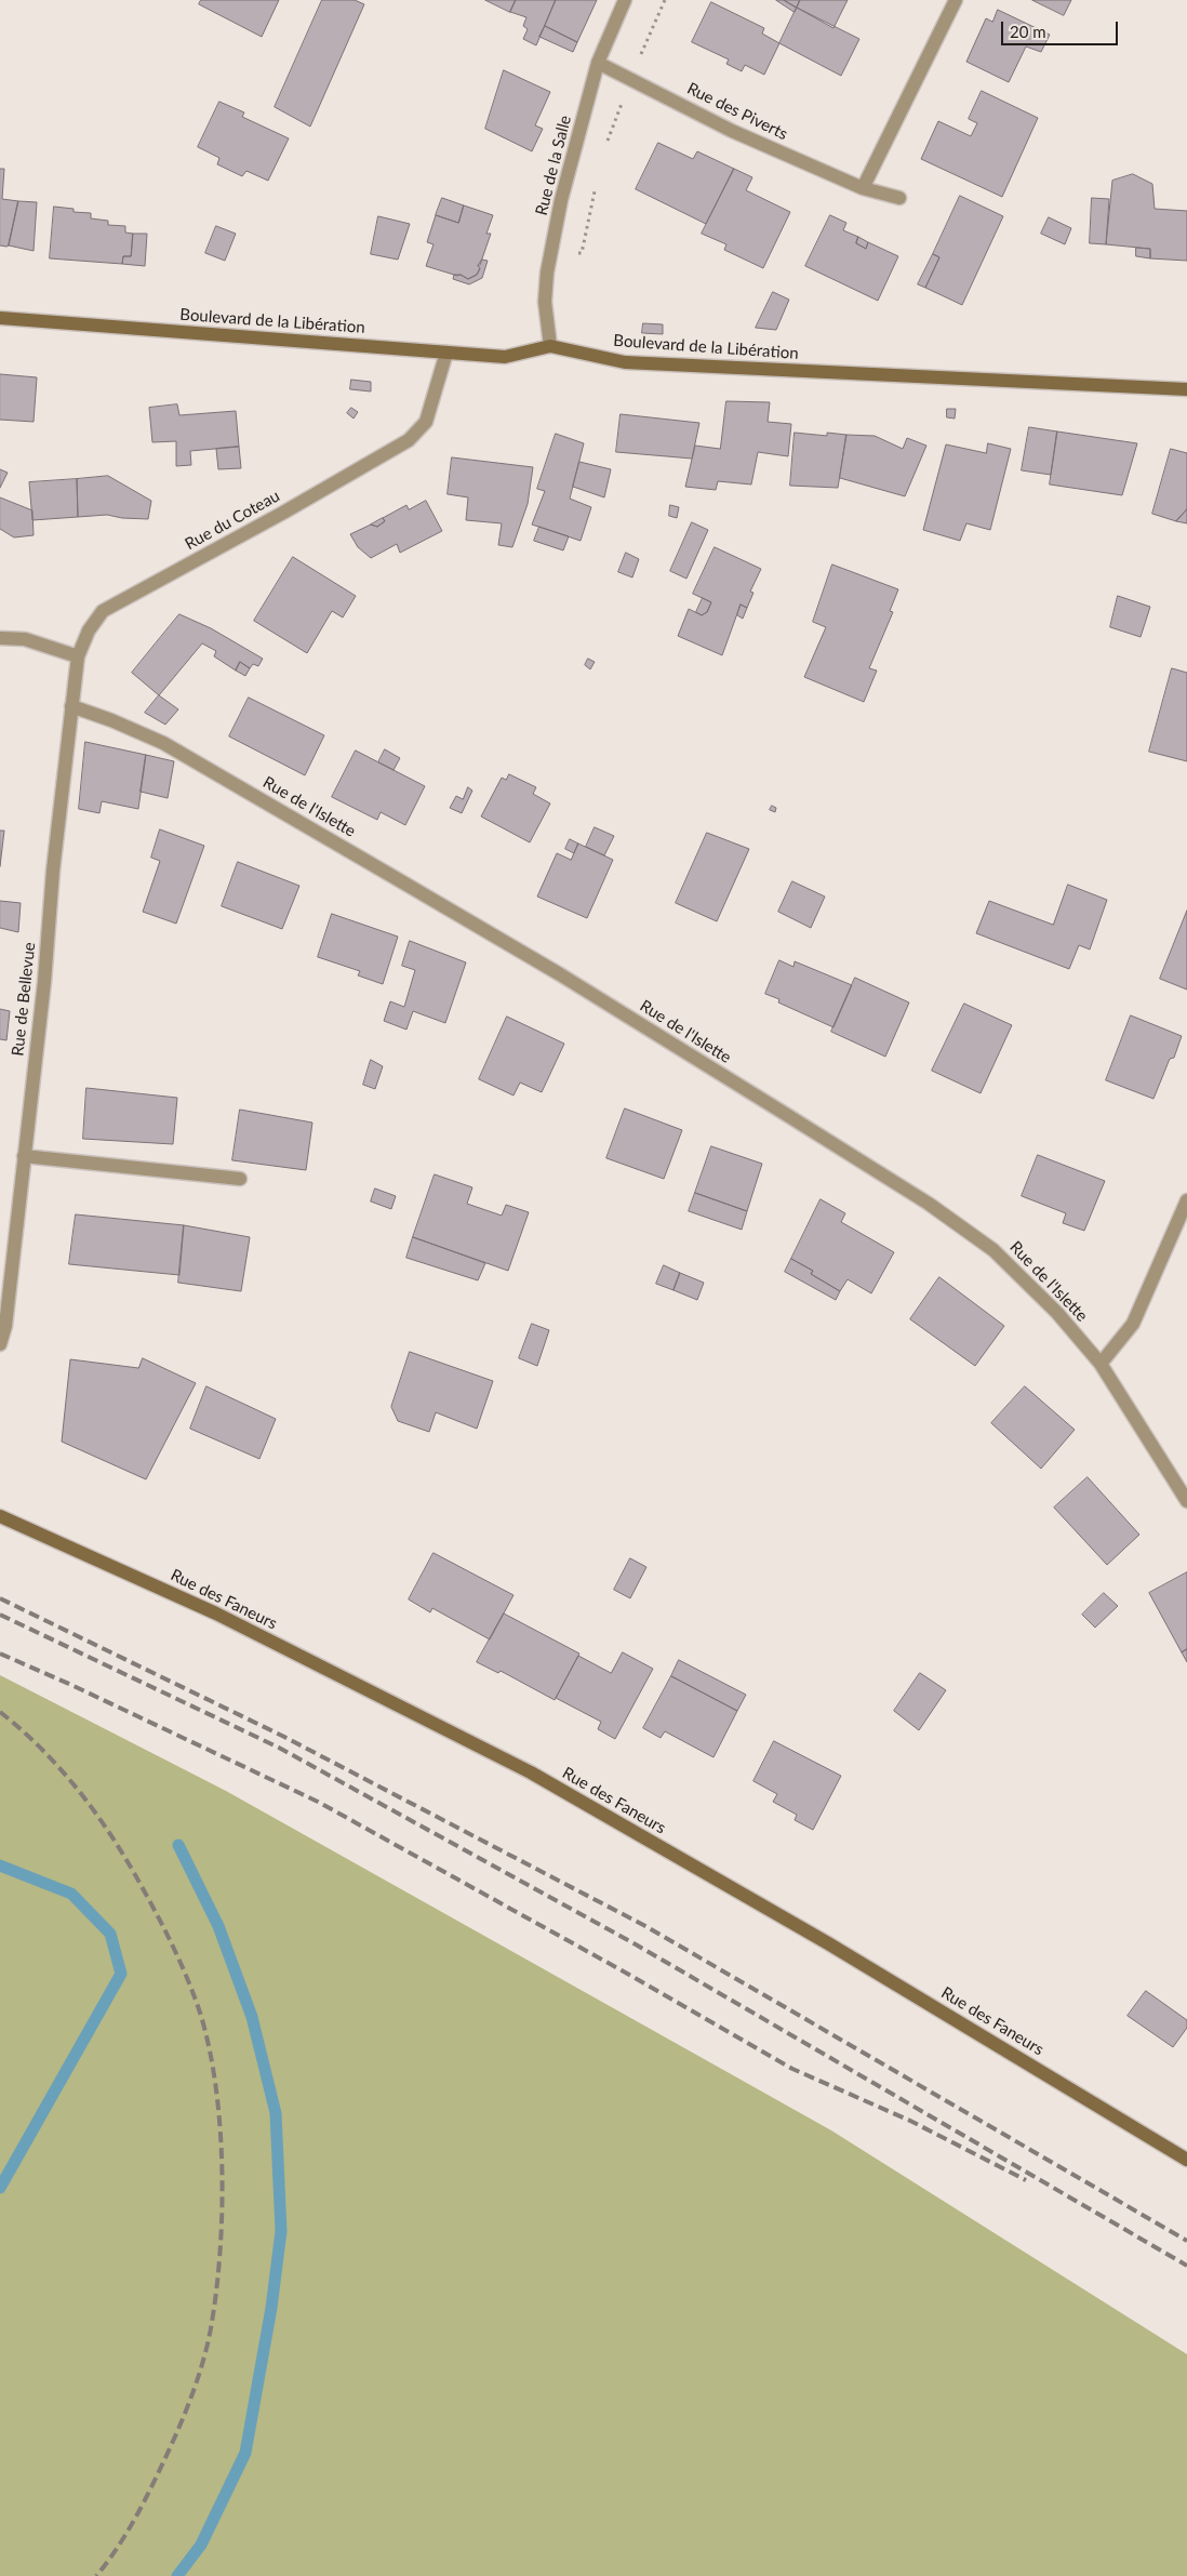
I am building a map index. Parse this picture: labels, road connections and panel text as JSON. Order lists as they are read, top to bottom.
{
  "streets": {
    "street": [
      "Rue des Piverts",
      "Rue de la Salle",
      "Boulevard de la Libération",
      "Rue du Coteau",
      "Rue de l'Islette",
      "Rue de Bellevue",
      "Rue des Faneurs"
    ]
  },
  "crossings": [
    ["Rue des Piverts", "Rue de la Salle"],
    ["Rue de la Salle", "Boulevard de la Libération"],
    ["Boulevard de la Libération", "Rue du Coteau"],
    ["Rue du Coteau", "Rue de Bellevue"],
    ["Rue de l'Islette", "Rue de Bellevue"]
  ],
  "scale_bar": "20 m"
}
